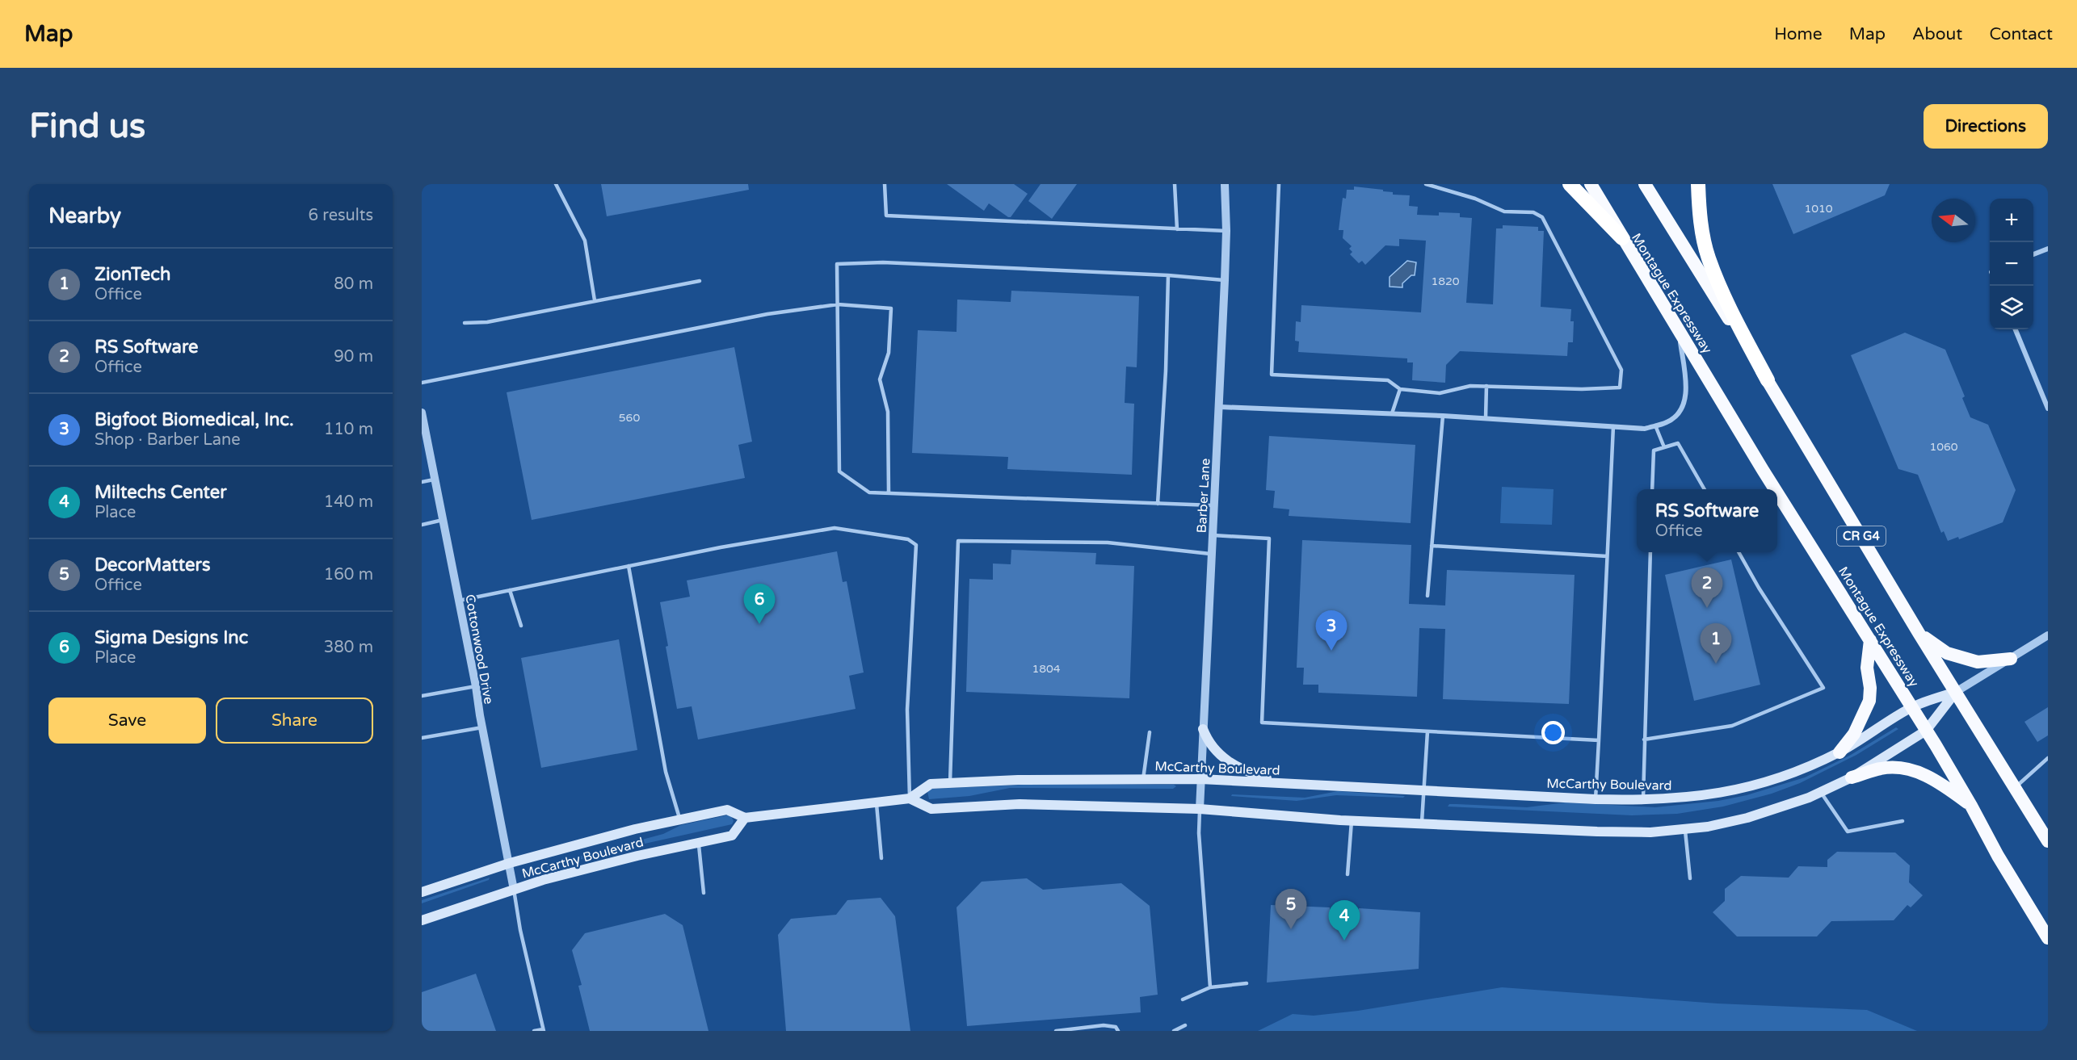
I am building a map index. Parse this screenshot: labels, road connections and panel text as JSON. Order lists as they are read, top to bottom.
{
  "streets": {
    "highway": ["Montague Expressway", "CR G4"],
    "main road": ["McCarthy Boulevard"],
    "street": ["Barber Lane", "Cottonwood Drive"]
  },
  "crossings": [
    ["Montague Expressway", "McCarthy Boulevard"],
    ["Barber Lane", "McCarthy Boulevard"],
    ["CR G4", "McCarthy Boulevard"],
    ["Cottonwood Drive", "McCarthy Boulevard"]
  ],
  "house_numbers": [
    "1010",
    "1820",
    "560",
    "1060",
    "1804"
  ],
  "north": "left",
  "page": {
    "header": "Map",
    "nav": [
      "Home",
      "Map",
      "About",
      "Contact"
    ],
    "buttons": [
      "Directions",
      ["Save", "Share"]
    ],
    "title": "Find us",
    "heading": ["Nearby", "6 results"],
    "map_buttons": ["+", "−"],
    "list": [
      {
        "mark": "1",
        "name": "ZionTech",
        "note": "Office",
        "value": "80 m"
      },
      {
        "mark": "2",
        "name": "RS Software",
        "note": "Office",
        "value": "90 m"
      },
      {
        "mark": "3",
        "name": "Bigfoot Biomedical, Inc.",
        "note": "Shop · Barber Lane",
        "value": "110 m"
      },
      {
        "mark": "4",
        "name": "Miltechs Center",
        "note": "Place",
        "value": "140 m"
      },
      {
        "mark": "5",
        "name": "DecorMatters",
        "note": "Office",
        "value": "160 m"
      },
      {
        "mark": "6",
        "name": "Sigma Designs Inc",
        "note": "Place",
        "value": "380 m"
      }
    ],
    "popup": ["RS Software", "Office"],
    "pins": [
      "2",
      "6",
      "3",
      "1",
      "5",
      "4"
    ]
  }
}
